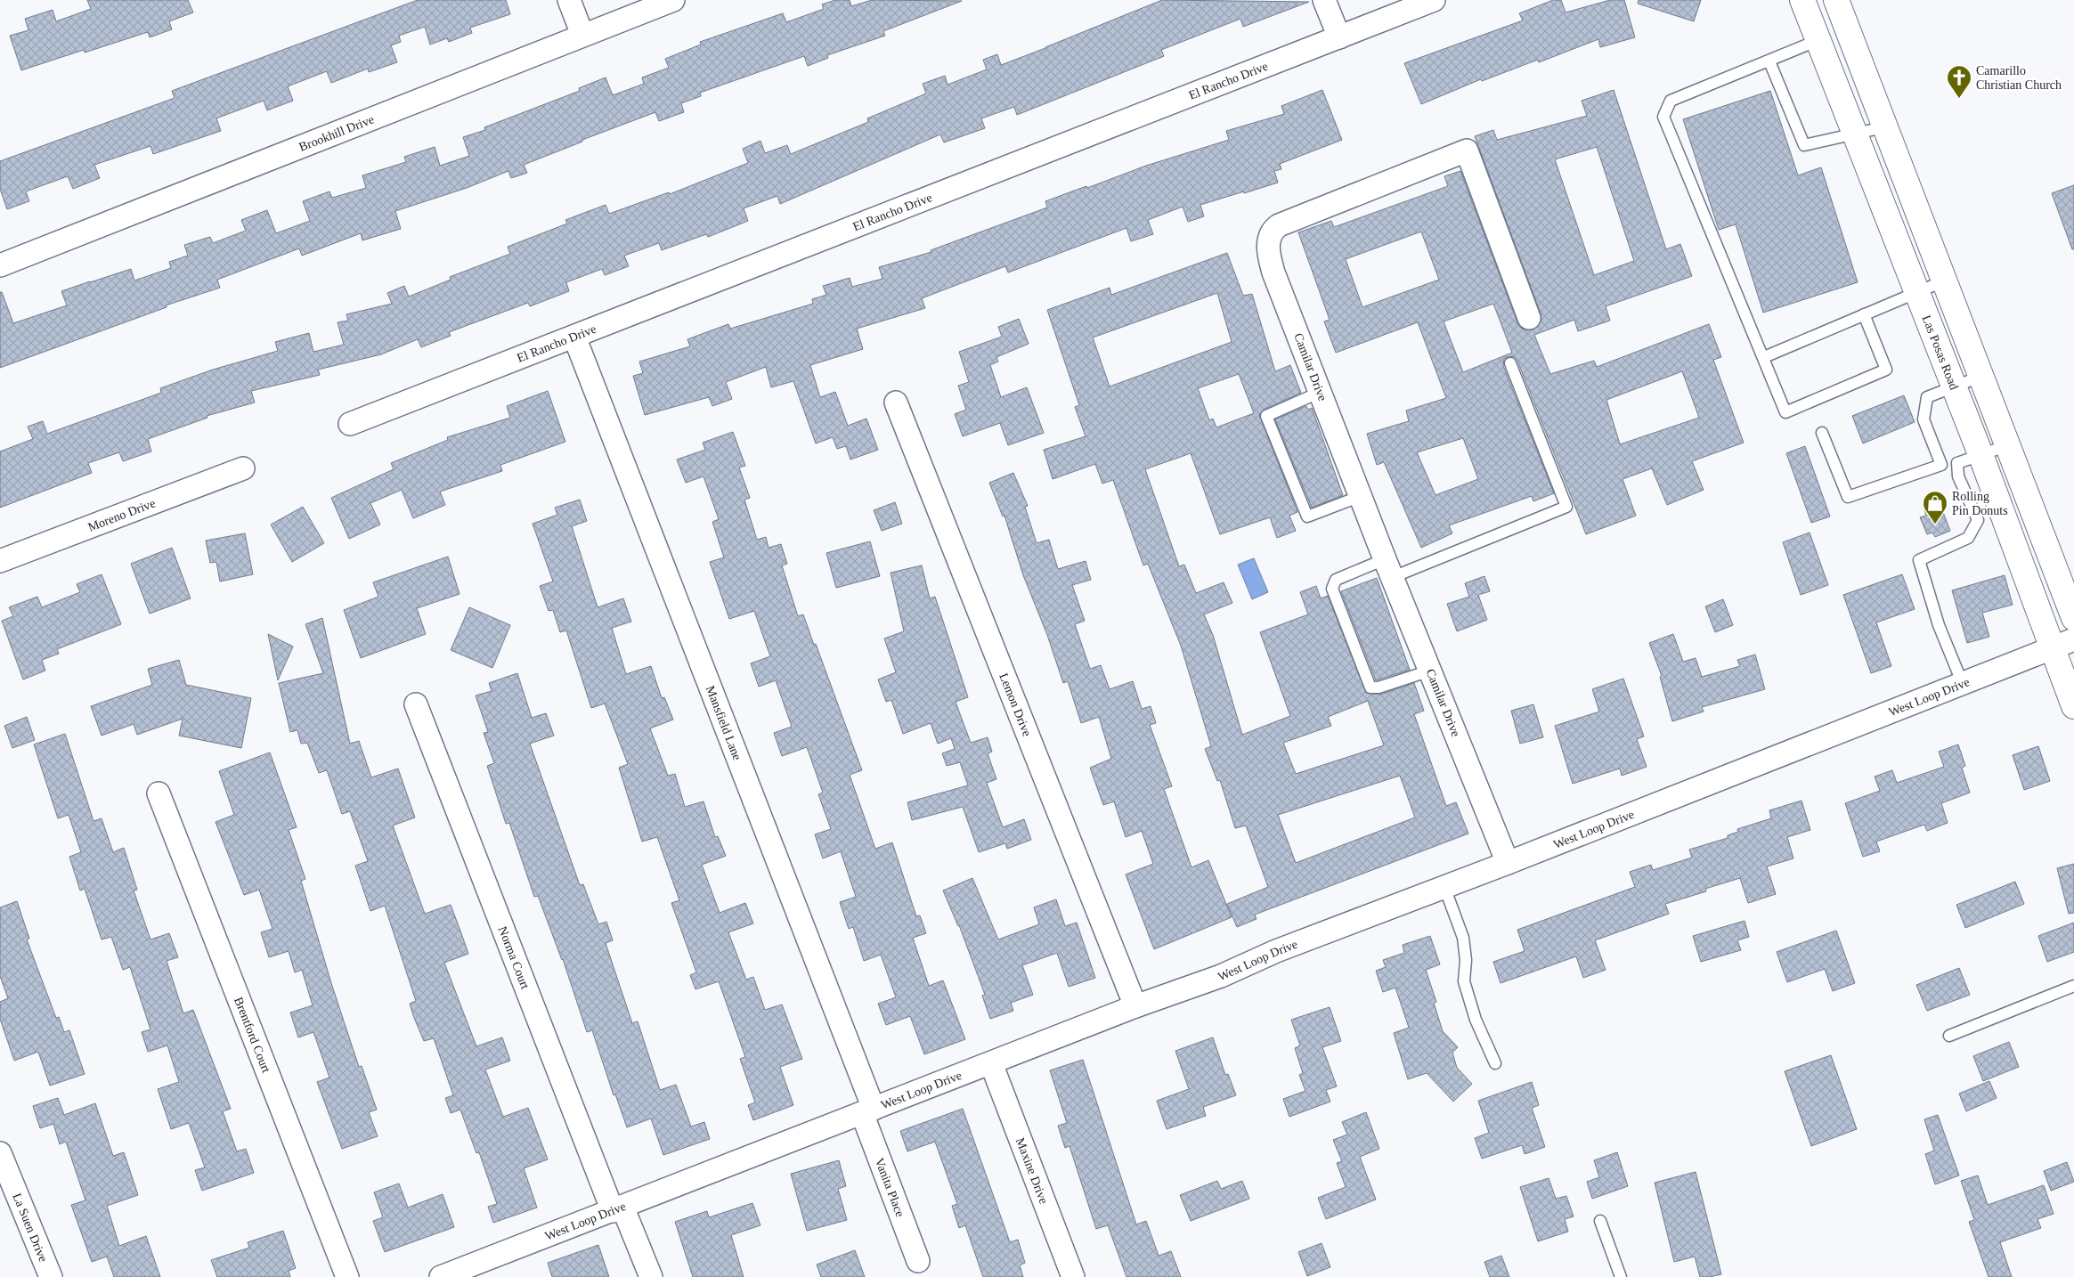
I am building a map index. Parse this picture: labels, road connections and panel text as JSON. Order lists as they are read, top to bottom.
{
  "streets": {
    "main road": ["Las Posas Road"],
    "street": [
      "El Rancho Drive",
      "Brookhill Drive",
      "Camilar Drive",
      "Moreno Drive",
      "West Loop Drive",
      "Lemon Drive",
      "Mansfield Lane",
      "Norma Court",
      "Brentford Court",
      "Maxine Drive",
      "Vanita Place",
      "La Suen Drive"
    ]
  },
  "crossings": [
    ["El Rancho Drive", "Mansfield Lane"],
    ["Las Posas Road", "West Loop Drive"],
    ["Camilar Drive", "West Loop Drive"],
    ["West Loop Drive", "Lemon Drive"],
    ["West Loop Drive", "Mansfield Lane"],
    ["West Loop Drive", "Norma Court"],
    ["West Loop Drive", "Maxine Drive"],
    ["West Loop Drive", "Vanita Place"],
    ["Mansfield Lane", "Vanita Place"]
  ],
  "places": {
    "church": ["Camarillo Christian Church"],
    "shop": ["Rolling Pin Donuts"]
  }
}
